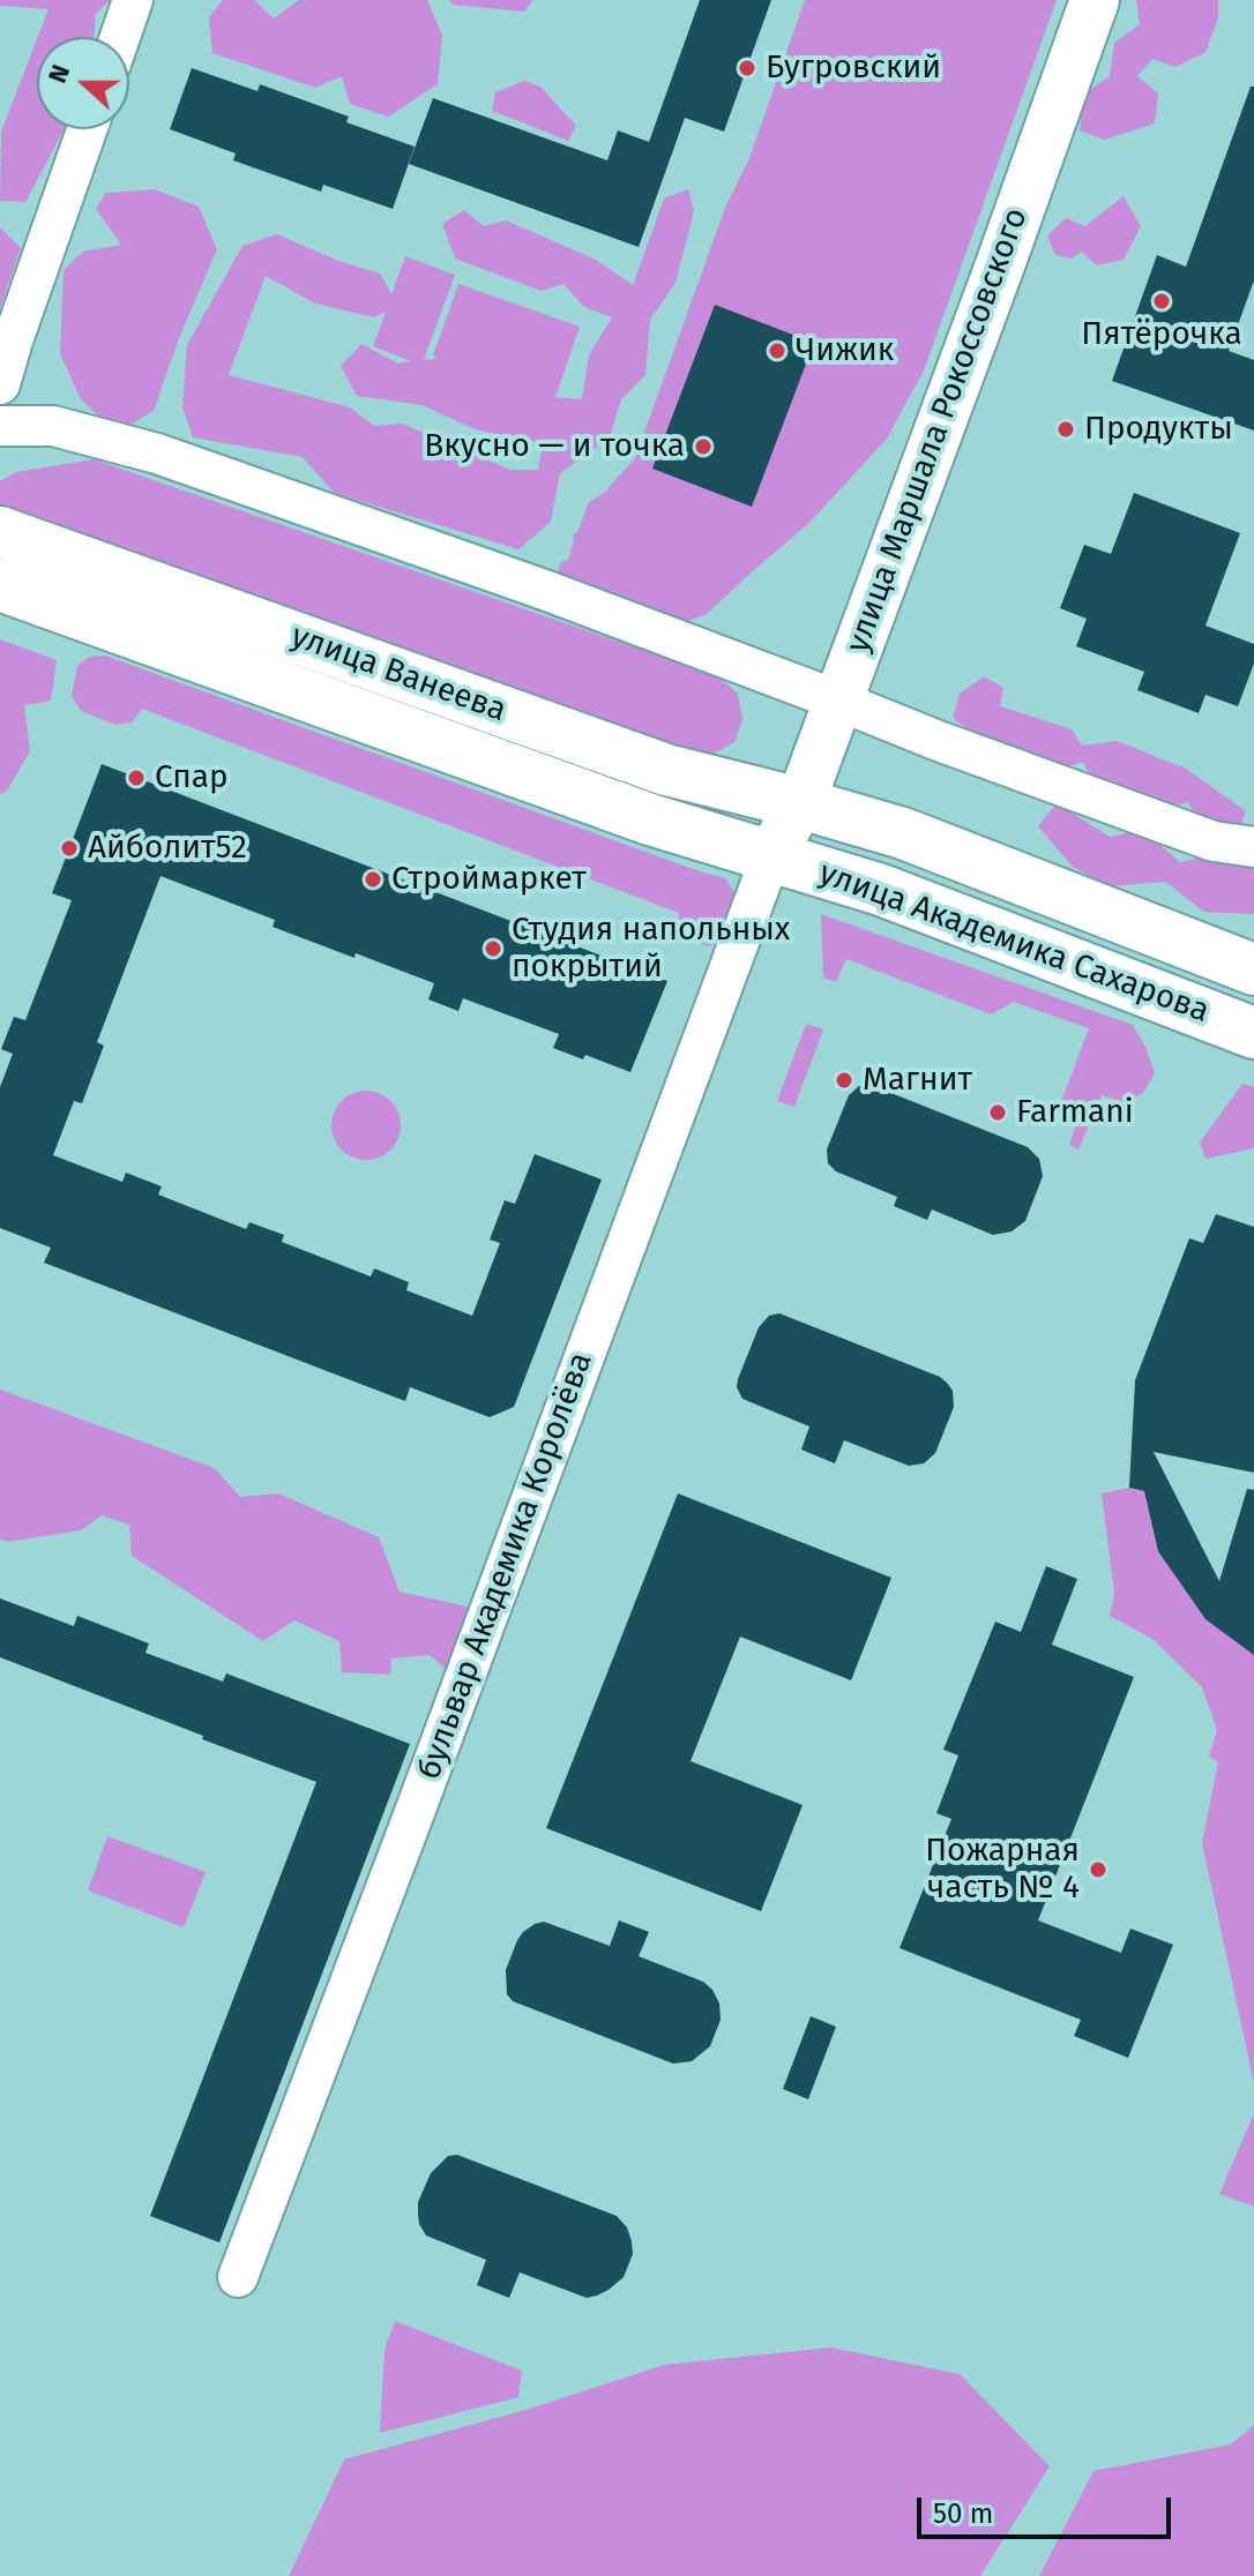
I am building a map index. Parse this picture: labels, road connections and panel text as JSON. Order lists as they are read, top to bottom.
{
  "streets": {
    "main road": ["улица Ванеева", "улица Академика Сахарова"],
    "street": ["улица Маршала Рокоссовского", "бульвар Академика Королёва"]
  },
  "crossings": [
    ["улица Маршала Рокоссовского", "улица Ванеева"],
    ["улица Маршала Рокоссовского", "улица Академика Сахарова"],
    ["улица Маршала Рокоссовского", "бульвар Академика Королёва"],
    ["улица Ванеева", "улица Академика Сахарова"],
    ["улица Ванеева", "бульвар Академика Королёва"],
    ["улица Академика Сахарова", "бульвар Академика Королёва"]
  ],
  "places": [
    "Бугровский",
    "Пятёрочка",
    "Чижик",
    "Продукты",
    "Вкусно — и точка",
    "Спар",
    "Айболит52",
    "Строймаркет",
    "Студия напольных покрытий",
    "Магнит",
    "Farmani",
    "Пожарная часть № 4"
  ],
  "scale_bar": "50 m",
  "north": "left"
}
